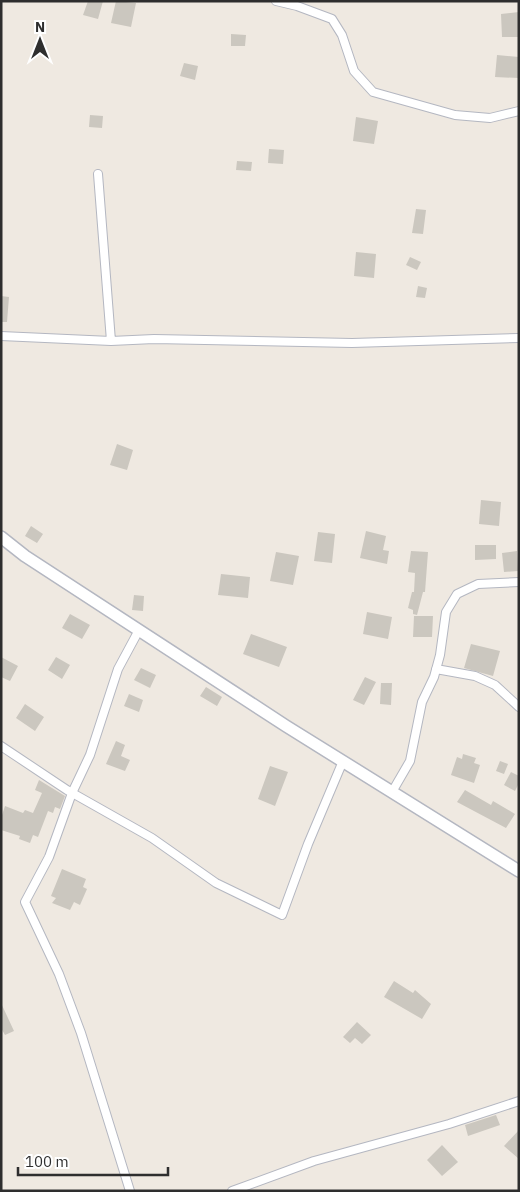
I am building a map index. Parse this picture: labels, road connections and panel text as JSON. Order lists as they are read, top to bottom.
{
  "scale_bar": "100 m",
  "north": "top"
}
